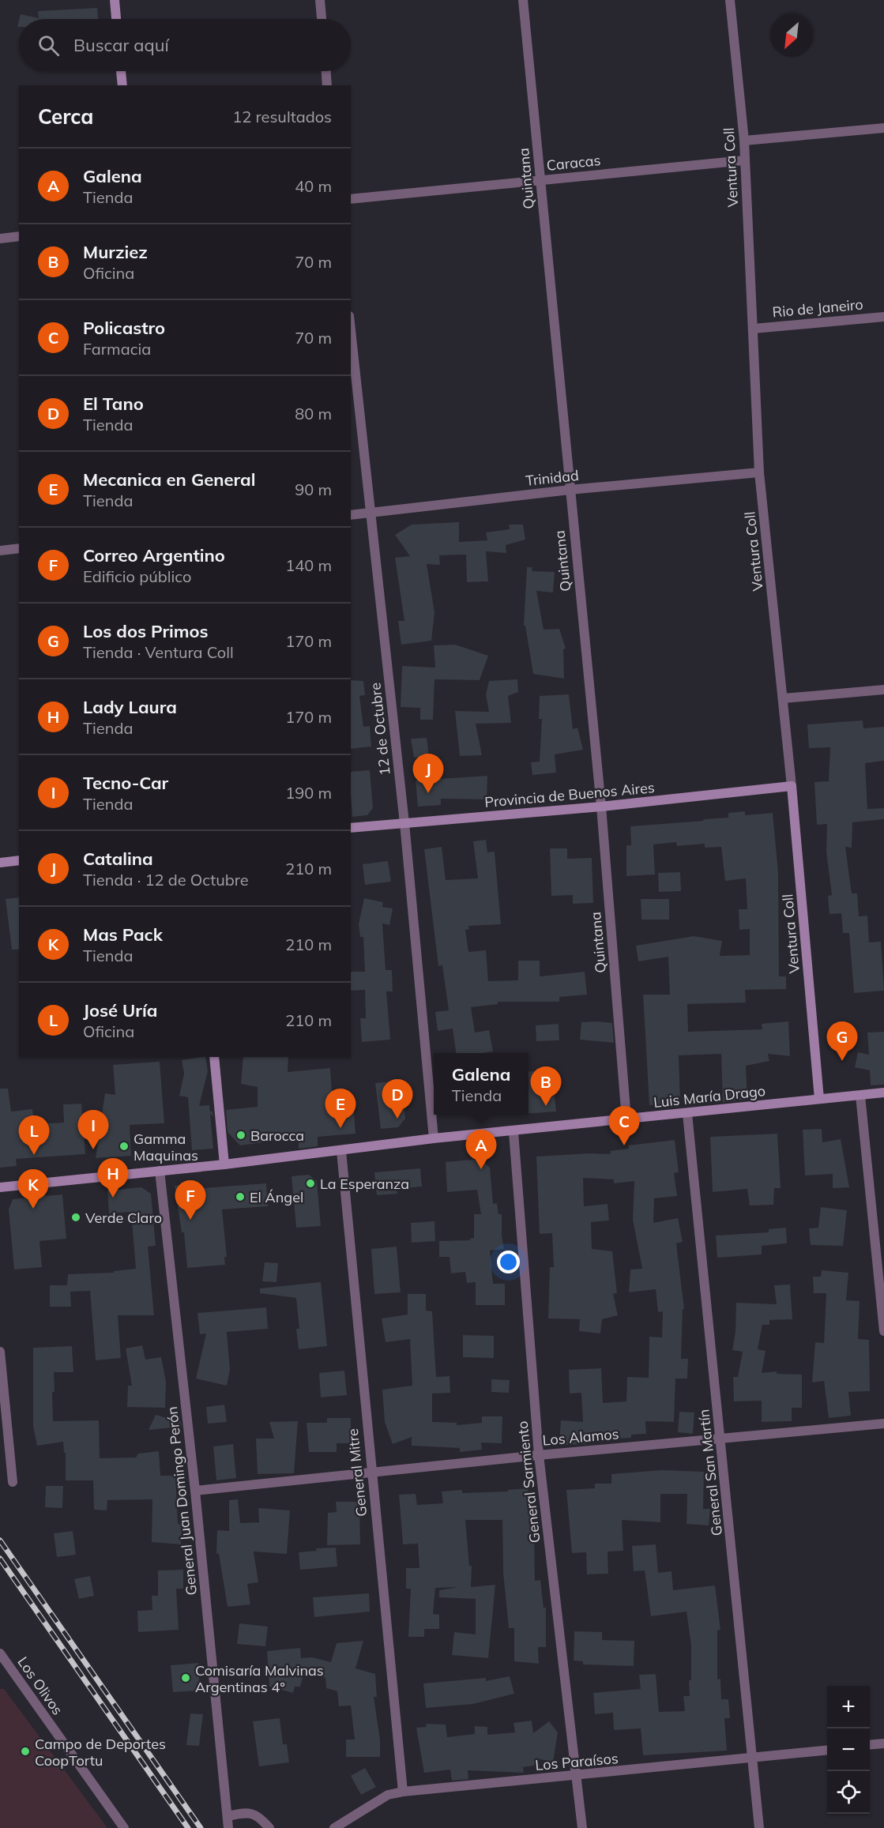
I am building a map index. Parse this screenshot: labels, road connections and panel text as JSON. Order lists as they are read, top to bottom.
{
  "streets": {
    "street": [
      "Caracas",
      "Ventura Coll",
      "Quintana",
      "Rio de Janeiro",
      "Trinidad",
      "12 de Octubre",
      "Provincia de Buenos Aires",
      "Luis María Drago",
      "Los Alamos",
      "General Mitre",
      "General San Martín",
      "General Sarmiento",
      "General Juan Domingo Perón",
      "Los Olivos",
      "Los Paraísos"
    ]
  },
  "crossings": [
    ["Caracas", "Ventura Coll"],
    ["Caracas", "Quintana"],
    ["Ventura Coll", "Rio de Janeiro"],
    ["Ventura Coll", "Trinidad"],
    ["Ventura Coll", "Provincia de Buenos Aires"],
    ["Ventura Coll", "Luis María Drago"],
    ["Quintana", "Trinidad"],
    ["Quintana", "Provincia de Buenos Aires"],
    ["Quintana", "Luis María Drago"],
    ["Trinidad", "12 de Octubre"],
    ["12 de Octubre", "Provincia de Buenos Aires"],
    ["12 de Octubre", "Luis María Drago"],
    ["Luis María Drago", "General Mitre"],
    ["Luis María Drago", "General San Martín"],
    ["Luis María Drago", "General Sarmiento"],
    ["Luis María Drago", "General Juan Domingo Perón"],
    ["Los Alamos", "General Mitre"],
    ["Los Alamos", "General San Martín"],
    ["Los Alamos", "General Sarmiento"],
    ["Los Alamos", "General Juan Domingo Perón"],
    ["General Mitre", "Los Paraísos"],
    ["General San Martín", "Los Paraísos"],
    ["General Sarmiento", "Los Paraísos"]
  ],
  "places": [
    "Barocca",
    "Gamma Maquinas",
    "La Esperanza",
    "El Ángel",
    "Verde Claro",
    "Comisaría Malvinas Argentinas 4°",
    "Campo de Deportes CoopTortu"
  ],
  "north": "bottom left",
  "page": {
    "search": "Buscar aquí",
    "heading": ["Cerca", "12 resultados"],
    "list": [
      {
        "mark": "A",
        "name": "Galena",
        "note": "Tienda",
        "value": "40 m"
      },
      {
        "mark": "B",
        "name": "Murziez",
        "note": "Oficina",
        "value": "70 m"
      },
      {
        "mark": "C",
        "name": "Policastro",
        "note": "Farmacia",
        "value": "70 m"
      },
      {
        "mark": "D",
        "name": "El Tano",
        "note": "Tienda",
        "value": "80 m"
      },
      {
        "mark": "E",
        "name": "Mecanica en General",
        "note": "Tienda",
        "value": "90 m"
      },
      {
        "mark": "F",
        "name": "Correo Argentino",
        "note": "Edificio público",
        "value": "140 m"
      },
      {
        "mark": "G",
        "name": "Los dos Primos",
        "note": "Tienda · Ventura Coll",
        "value": "170 m"
      },
      {
        "mark": "H",
        "name": "Lady Laura",
        "note": "Tienda",
        "value": "170 m"
      },
      {
        "mark": "I",
        "name": "Tecno-Car",
        "note": "Tienda",
        "value": "190 m"
      },
      {
        "mark": "J",
        "name": "Catalina",
        "note": "Tienda · 12 de Octubre",
        "value": "210 m"
      },
      {
        "mark": "K",
        "name": "Mas Pack",
        "note": "Tienda",
        "value": "210 m"
      },
      {
        "mark": "L",
        "name": "José Uría",
        "note": "Oficina",
        "value": "210 m"
      }
    ],
    "pins": [
      "J",
      "G",
      "B",
      "D",
      "E",
      "C",
      "I",
      "L",
      "A",
      "H",
      "K",
      "F"
    ],
    "popup": ["Galena", "Tienda"],
    "map_buttons": ["+", "−"]
  }
}
